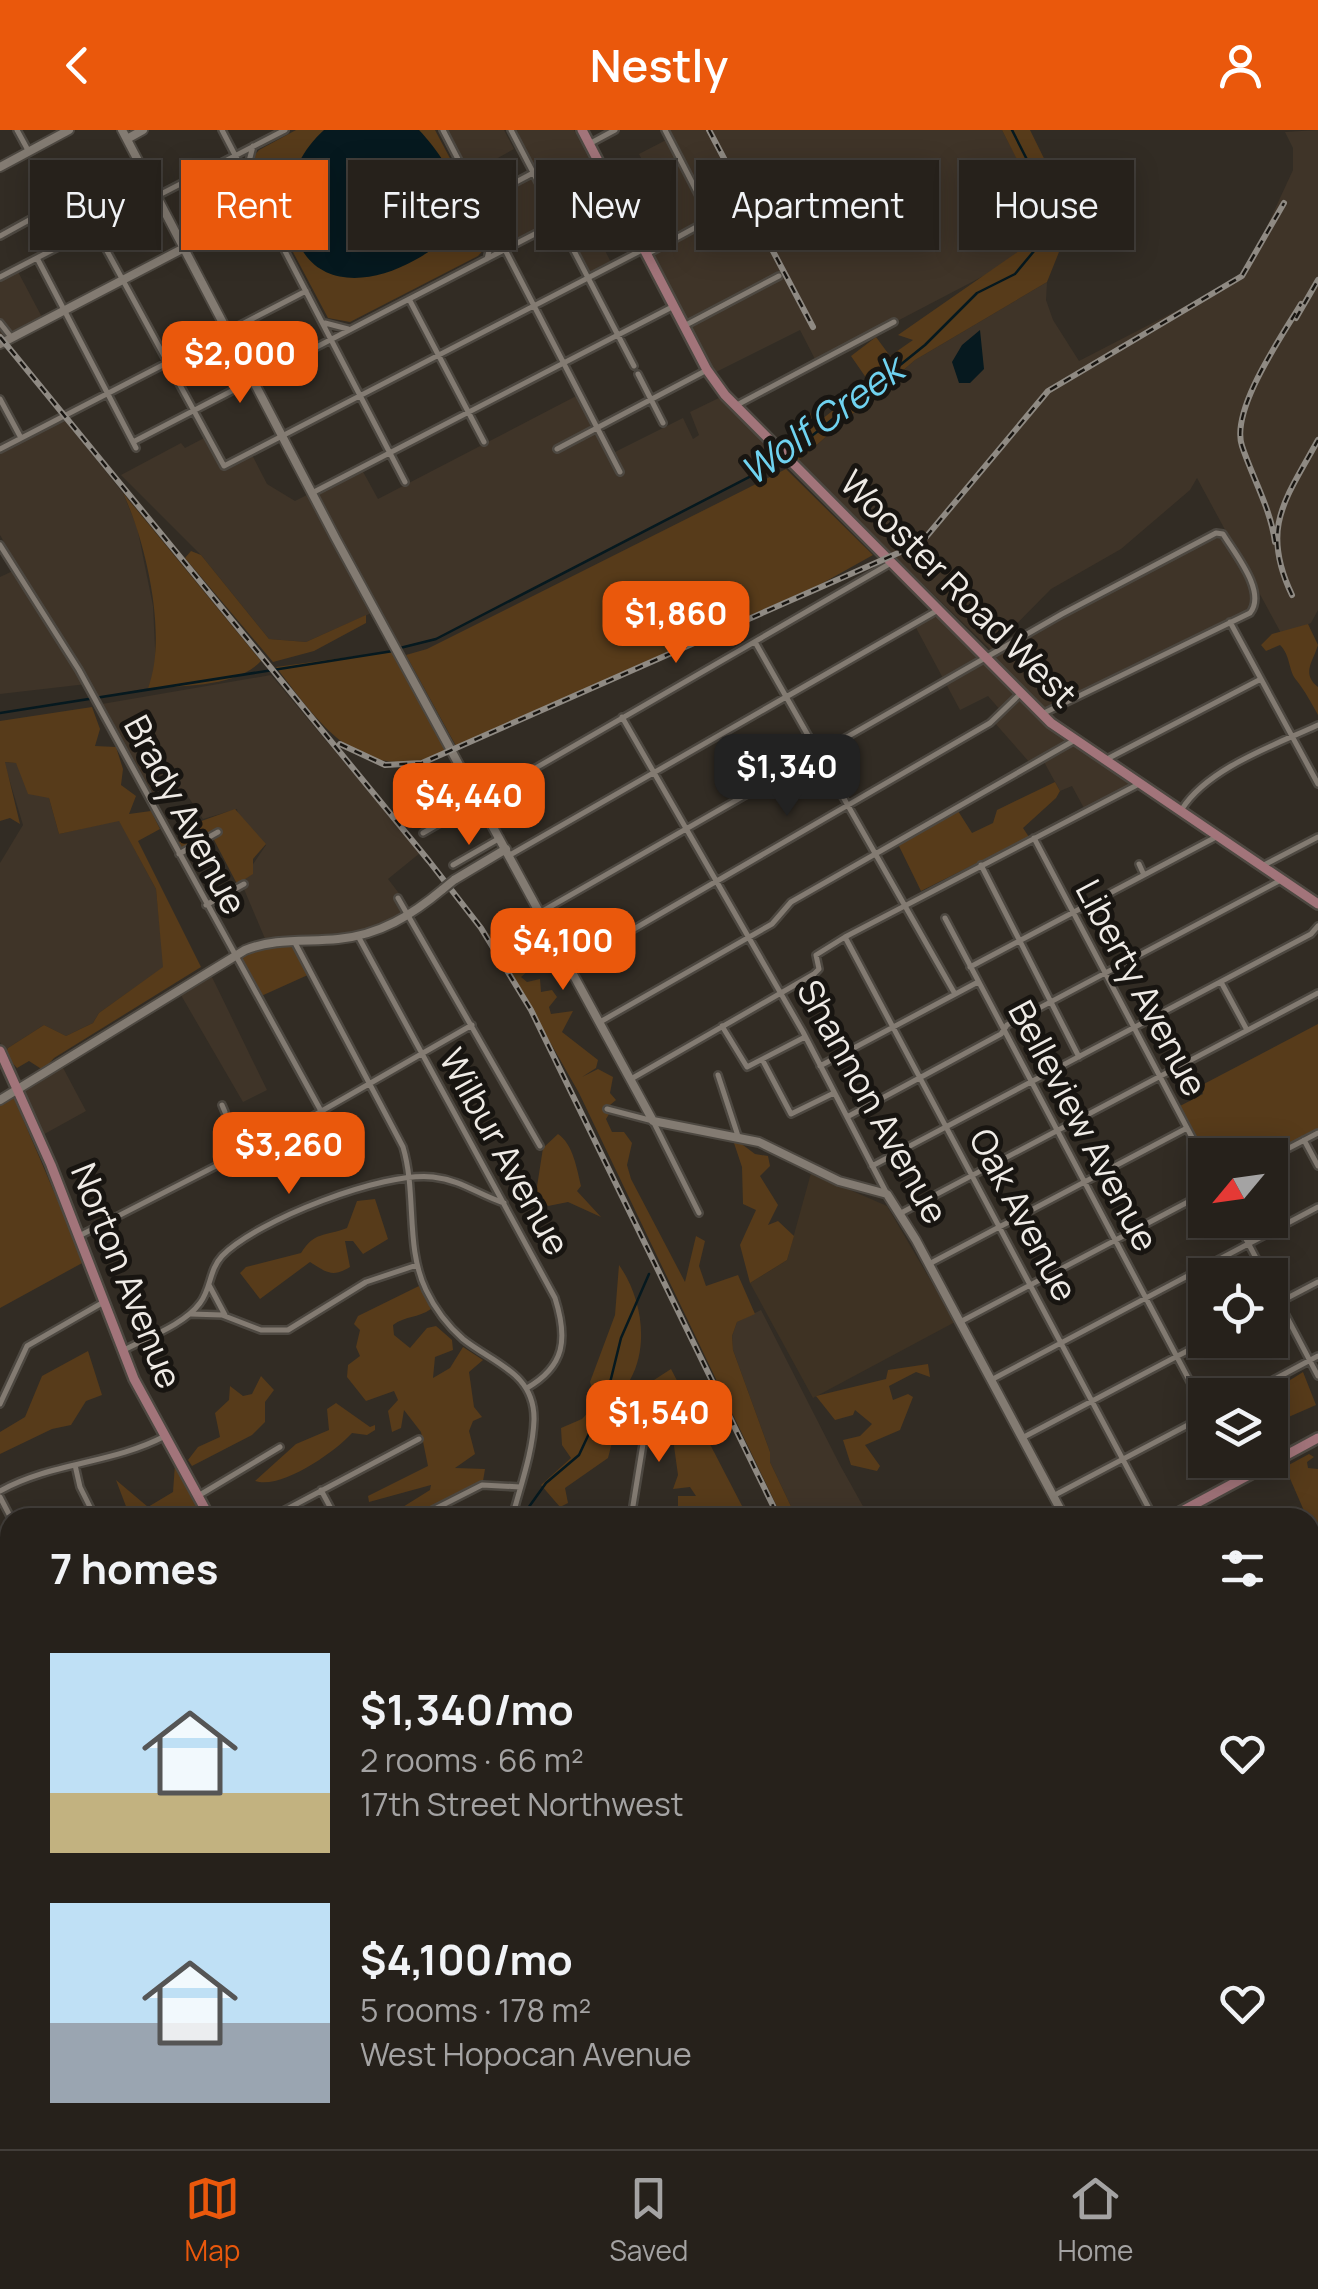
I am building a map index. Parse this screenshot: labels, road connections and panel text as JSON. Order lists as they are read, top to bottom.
{
  "streets": {
    "main road": ["Wooster Road West", "Norton Avenue"],
    "street": [
      "Brady Avenue",
      "Liberty Avenue",
      "Shannon Avenue",
      "Belleview Avenue",
      "Wilbur Avenue",
      "Oak Avenue"
    ]
  },
  "water": ["Wolf Creek"],
  "north": "bottom left",
  "page": {
    "header": "Nestly",
    "chip": [
      "Buy",
      "Rent",
      "Filters",
      "New",
      "Apartment",
      "House"
    ],
    "price": [
      "$2,000",
      "$1,860",
      "$1,340",
      "$4,440",
      "$4,100",
      "$3,260",
      "$1,540"
    ],
    "heading": "7 homes",
    "list": [
      {
        "name": "$1,340/mo",
        "note": "2 rooms · 66 m² · 17th Street Northwest"
      },
      {
        "name": "$4,100/mo",
        "note": "5 rooms · 178 m² · West Hopocan Avenue"
      }
    ],
    "tabs": ["Map", "Saved", "Home"]
  }
}
